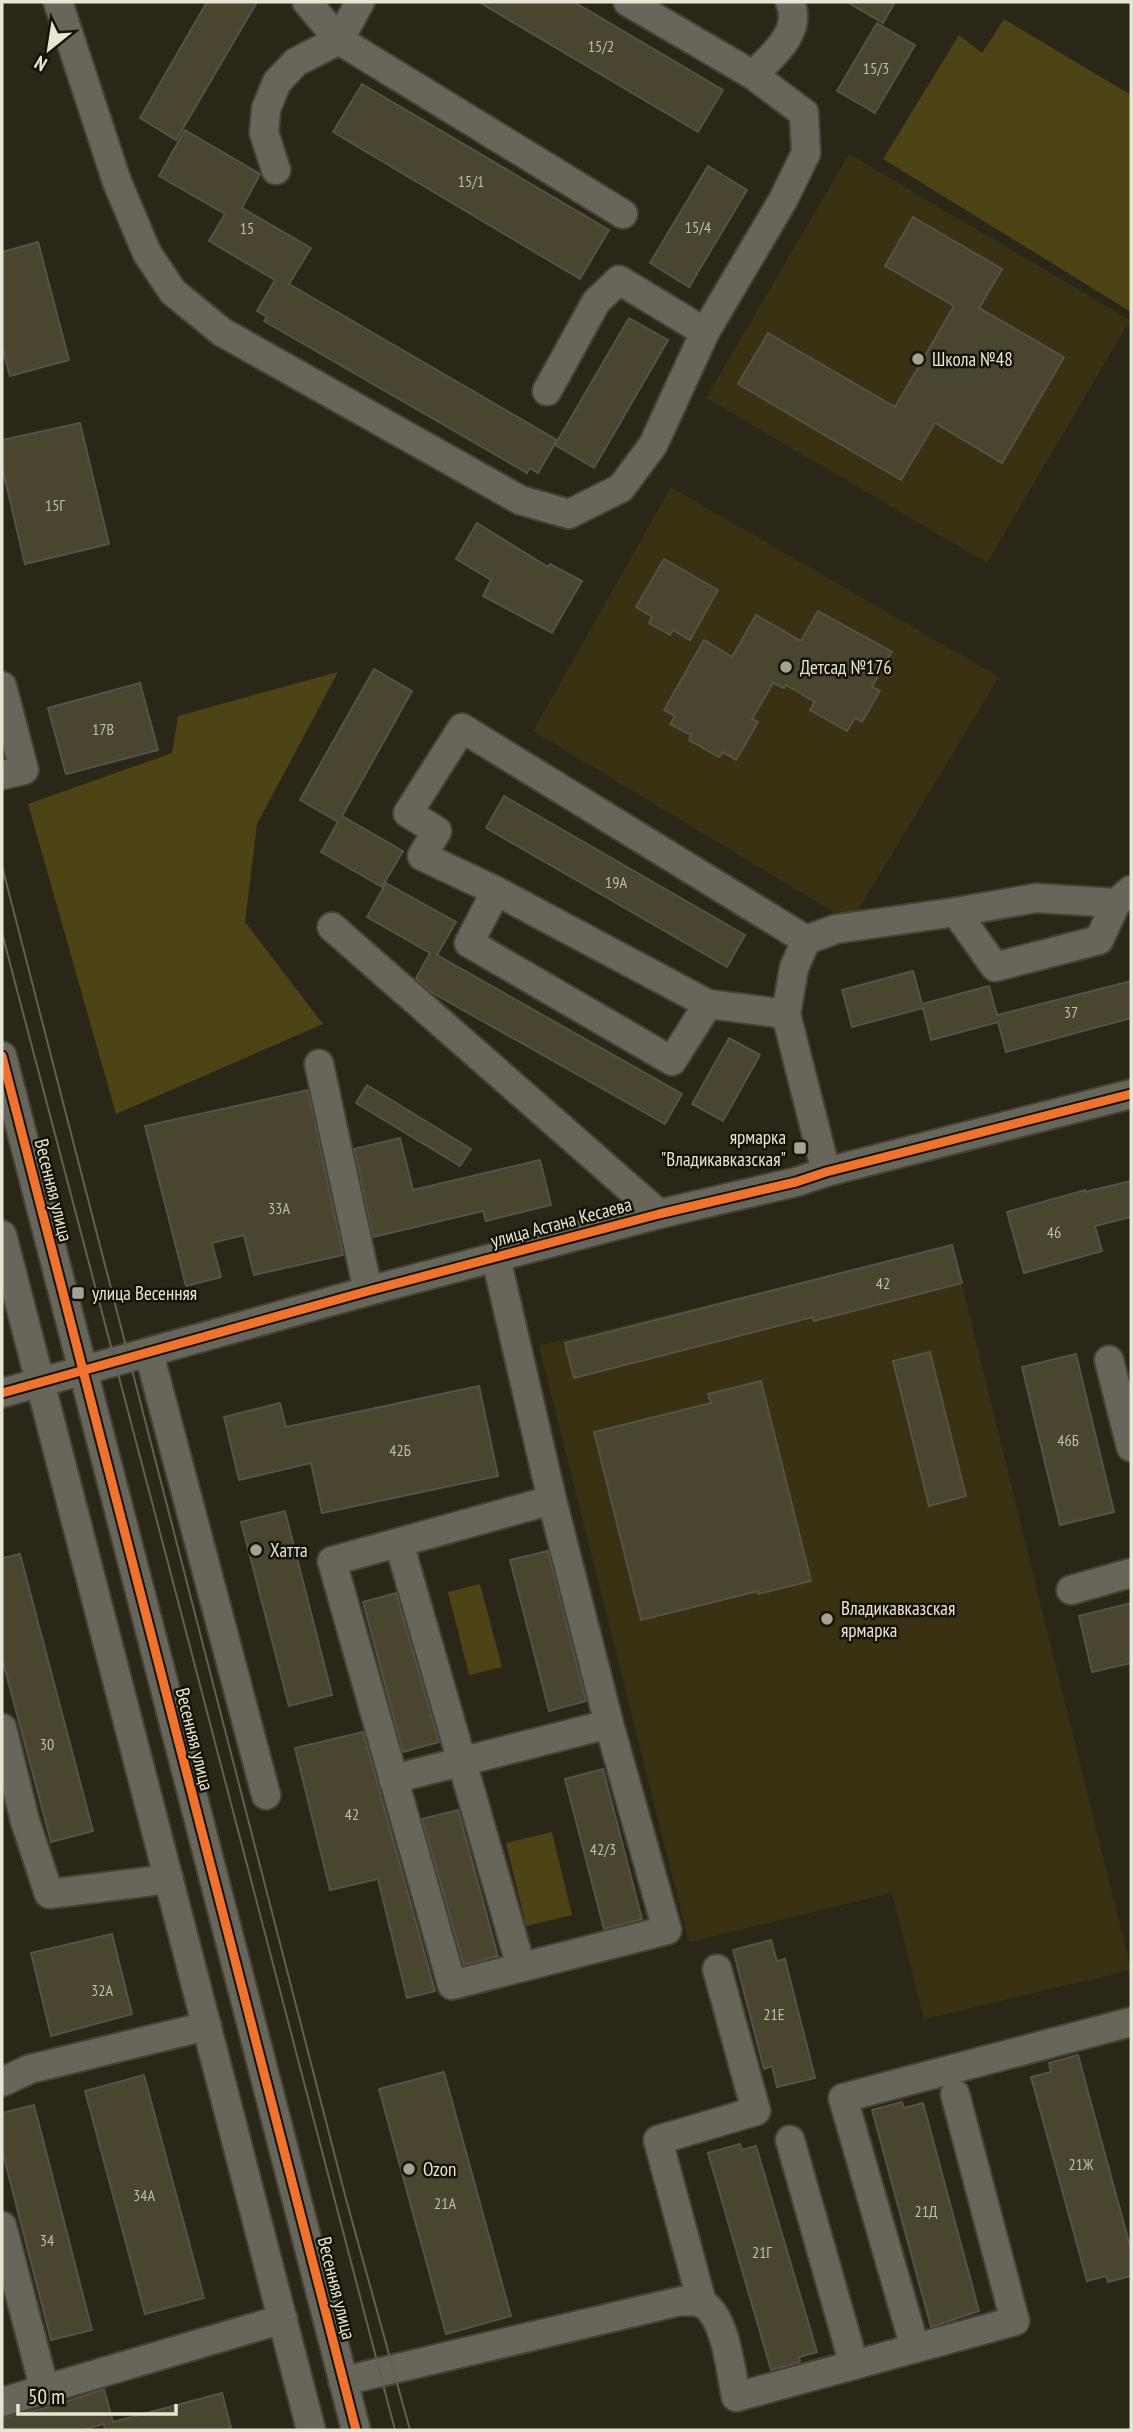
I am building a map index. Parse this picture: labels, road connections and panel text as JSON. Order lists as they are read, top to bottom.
{
  "streets": {
    "street": ["Весенняя улица", "улица Астана Кесаева"]
  },
  "crossings": [
    ["Весенняя улица", "улица Астана Кесаева"]
  ],
  "places": {
    "other": [
      "Школа №48",
      "Детсад №176",
      "Хатта",
      "Владикавказская ярмарка",
      "Ozon"
    ],
    "transit": ["ярмарка \"Владикавказская\"", "улица Весенняя"]
  },
  "house_numbers": [
    "15/2",
    "15/3",
    "15/1",
    "15/4",
    "15",
    "15Г",
    "17В",
    "19А",
    "37",
    "33А",
    "46",
    "42",
    "46Б",
    "42Б",
    "30",
    "42",
    "42/3",
    "32А",
    "21Е",
    "21Ж",
    "34А",
    "21А",
    "21Д",
    "34",
    "21Г"
  ],
  "scale_bar": "50 m",
  "north": "bottom left"
}
